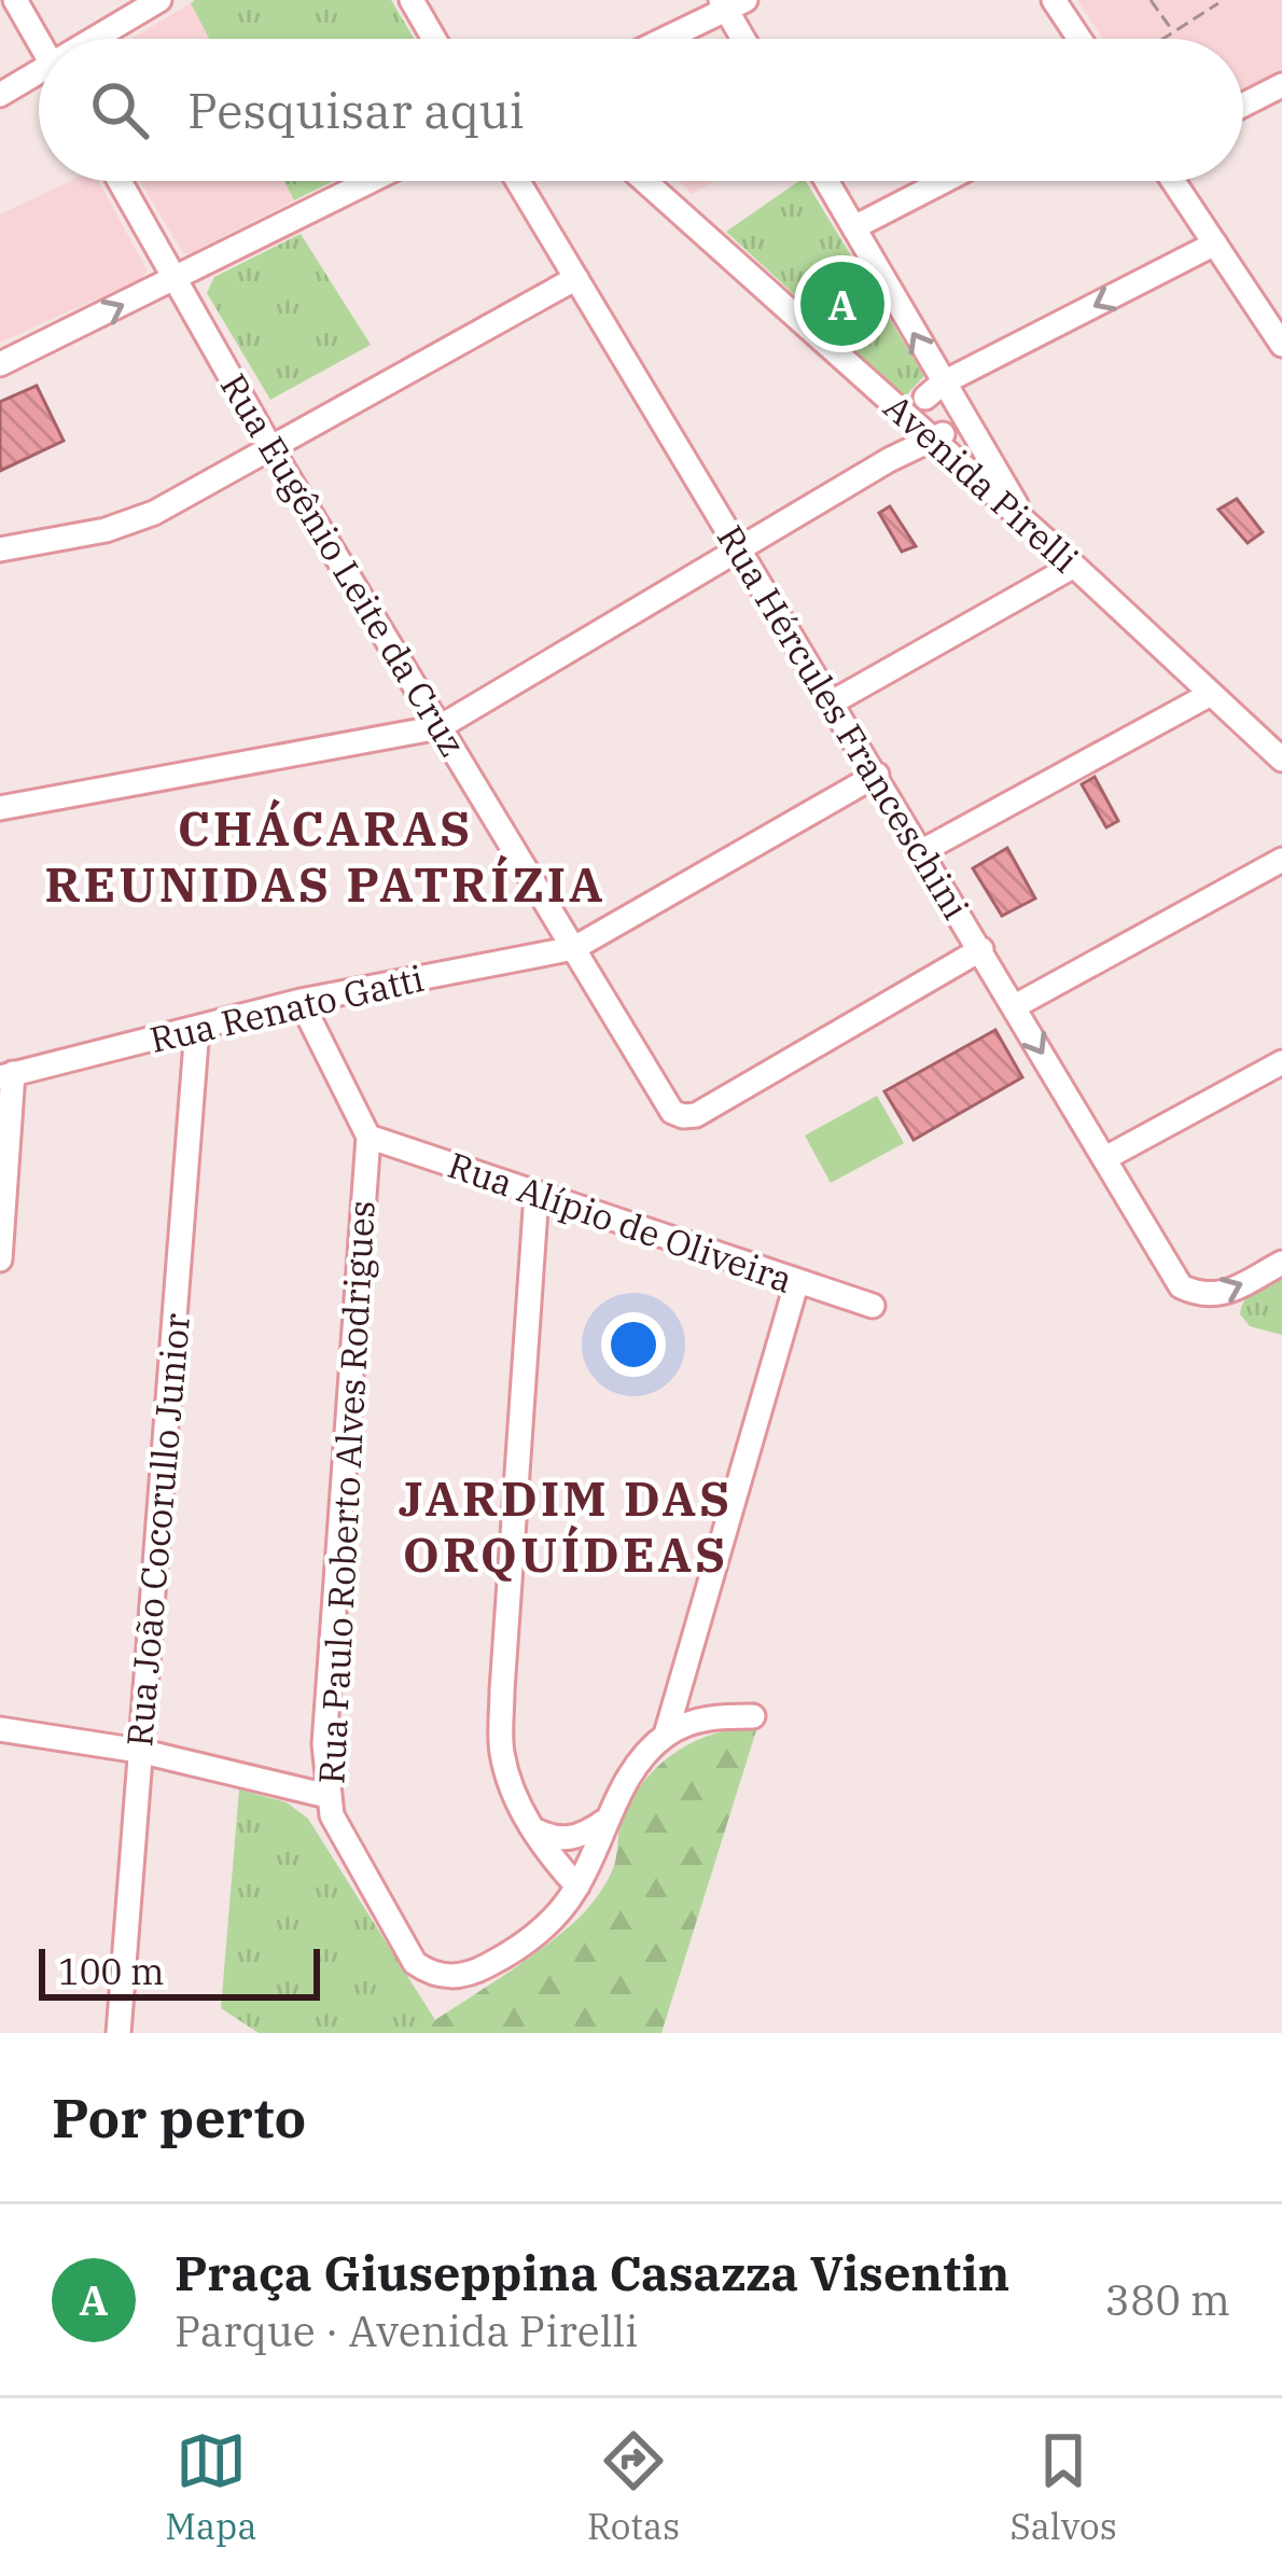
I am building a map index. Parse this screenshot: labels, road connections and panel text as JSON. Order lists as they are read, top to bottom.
{
  "streets": {
    "street": [
      "Avenida Pirelli",
      "Rua Eugênio Leite da Cruz",
      "Rua Hércules Franceschini",
      "Rua Renato Gatti",
      "Rua Alípio de Oliveira",
      "Rua Paulo Roberto Alves Rodrigues",
      "Rua João Cocorullo Junior"
    ]
  },
  "crossings": [
    ["Rua Eugênio Leite da Cruz", "Rua Hércules Franceschini"],
    ["Rua Eugênio Leite da Cruz", "Rua Renato Gatti"],
    ["Rua Hércules Franceschini", "Rua Renato Gatti"],
    ["Rua Renato Gatti", "Rua João Cocorullo Junior"],
    ["Rua Alípio de Oliveira", "Rua Paulo Roberto Alves Rodrigues"]
  ],
  "districts": ["CHÁCARAS REUNIDAS PATRÍZIA", "JARDIM DAS ORQUÍDEAS"],
  "scale_bar": "100 m",
  "page": {
    "search": "Pesquisar aqui",
    "pins": "A",
    "scale": "100 m",
    "heading": "Por perto",
    "list": [
      {
        "mark": "A",
        "name": "Praça Giuseppina Casazza Visentin",
        "note": "Parque · Avenida Pirelli",
        "value": "380 m"
      }
    ],
    "nav": ["Mapa", "Rotas", "Salvos"]
  }
}
